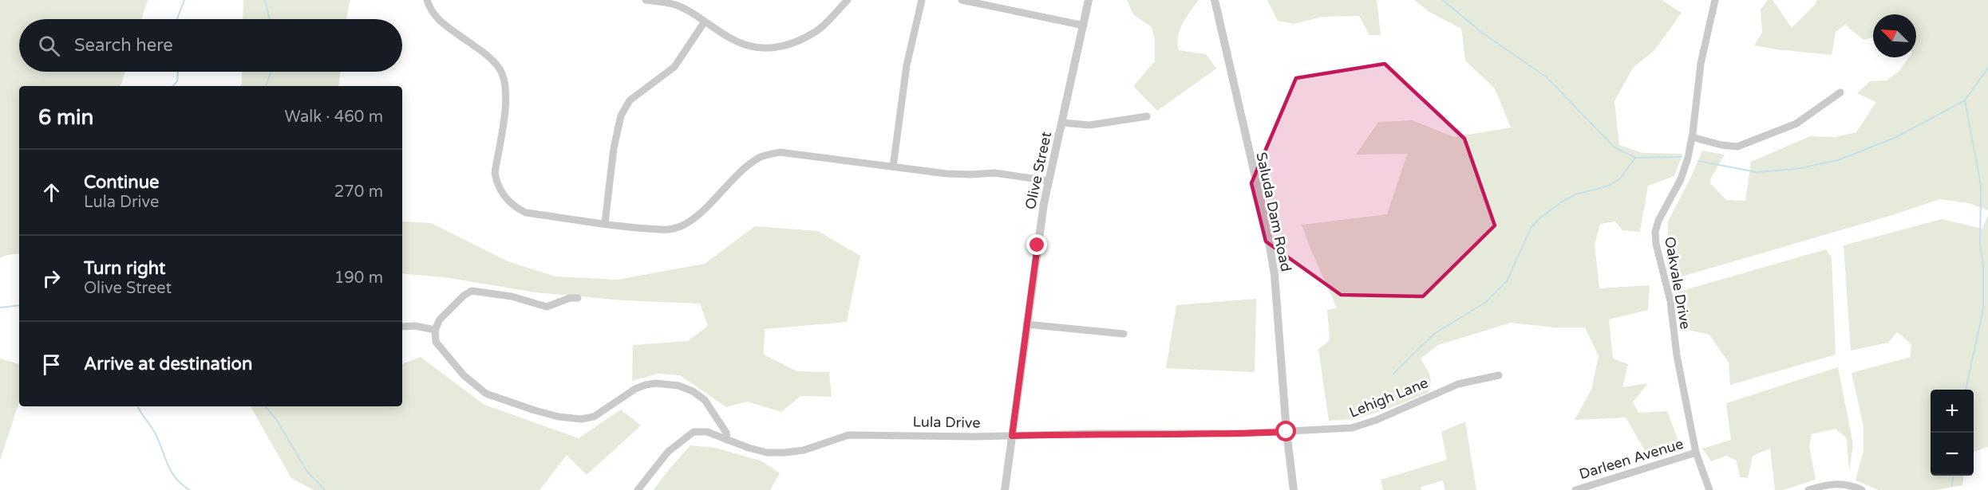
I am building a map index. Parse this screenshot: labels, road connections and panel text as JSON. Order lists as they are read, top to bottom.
{
  "streets": {
    "street": [
      "Olive Street",
      "Saluda Dam Road",
      "Oakvale Drive",
      "Lehigh Lane",
      "Lula Drive",
      "Darleen Avenue"
    ]
  },
  "crossings": [
    ["Olive Street", "Lula Drive"],
    ["Saluda Dam Road", "Lehigh Lane"],
    ["Saluda Dam Road", "Lula Drive"],
    ["Oakvale Drive", "Darleen Avenue"],
    ["Lehigh Lane", "Lula Drive"]
  ],
  "north": "top left",
  "page": {
    "search": "Search here",
    "heading": ["6 min", "Walk · 460 m"],
    "list": [
      ["Continue", "Lula Drive", "270 m"],
      ["Turn right", "Olive Street", "190 m"],
      "Arrive at destination"
    ],
    "map_buttons": ["+", "−"]
  }
}
